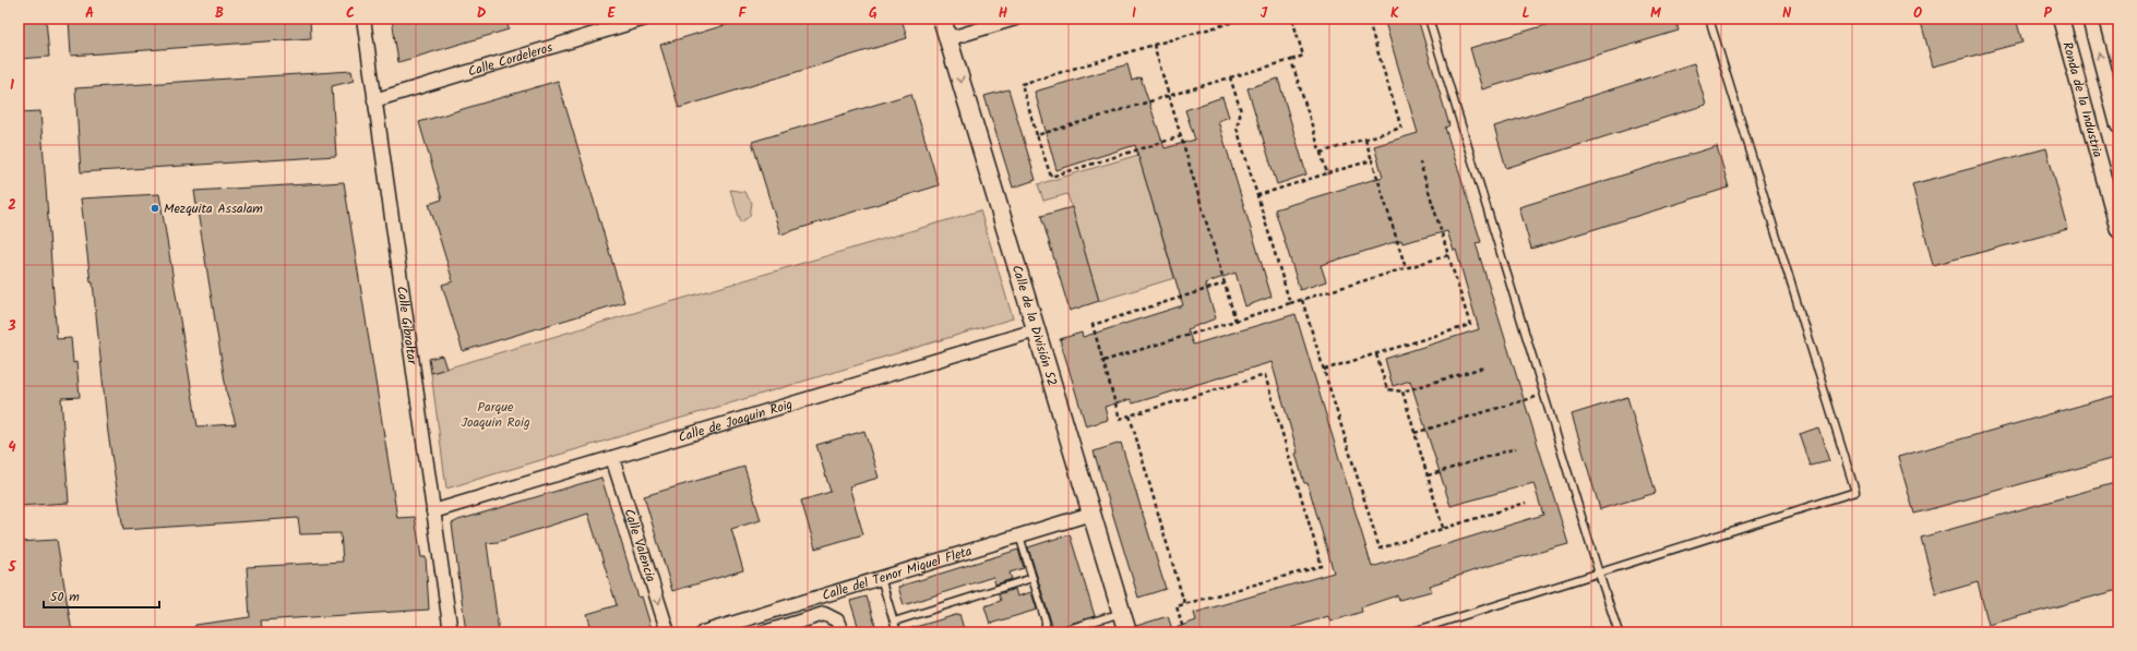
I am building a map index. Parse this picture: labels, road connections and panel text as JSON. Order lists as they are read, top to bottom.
{
  "streets": {
    "main road": ["Calle de la División 52"],
    "street": [
      "Calle Cordeleros",
      "Ronda de la Industria",
      "Calle Gibraltar",
      "Calle de Joaquin Roig",
      "Calle Valencia",
      "Calle del Tenor Miguel Fleta"
    ]
  },
  "crossings": [
    ["Calle Cordeleros", "Calle Gibraltar"],
    ["Calle Gibraltar", "Calle de Joaquin Roig"],
    ["Calle de la División 52", "Calle de Joaquin Roig"],
    ["Calle de la División 52", "Calle del Tenor Miguel Fleta"],
    ["Calle de Joaquin Roig", "Calle Valencia"]
  ],
  "one_way": ["Calle de la División 52", "Calle Valencia"],
  "parks": ["Parque Joaquin Roig"],
  "places": ["Mezquita Assalam"],
  "scale_bar": "50 m",
  "grid": {
    "columns": [
      "A",
      "B",
      "C",
      "D",
      "E",
      "F",
      "G",
      "H",
      "I",
      "J",
      "K",
      "L",
      "M",
      "N",
      "O",
      "P"
    ],
    "rows": [
      "1",
      "2",
      "3",
      "4",
      "5"
    ]
  }
}
